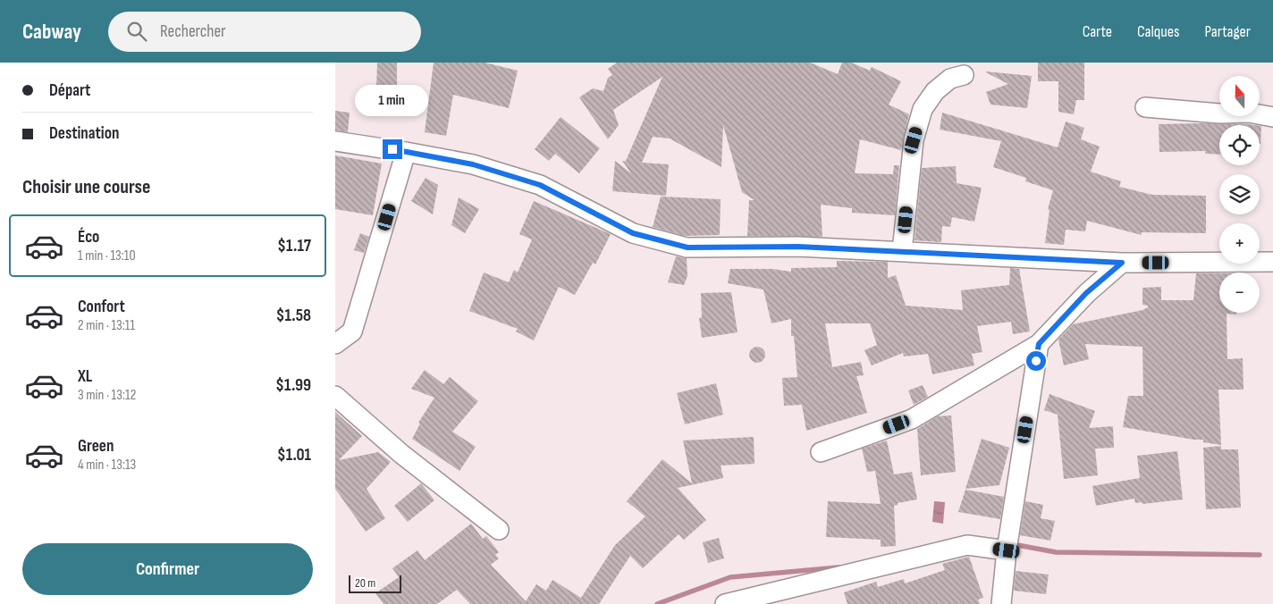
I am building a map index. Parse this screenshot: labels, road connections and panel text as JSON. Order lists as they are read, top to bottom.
{
  "scale_bar": "20 m",
  "north": "top",
  "page": {
    "header": "Cabway",
    "search": "Rechercher",
    "nav": ["Carte", "Calques", "Partager"],
    "banner": ["Départ", "Destination"],
    "map_buttons": ["+", "−"],
    "bubble": "1 min",
    "heading": "Choisir une course",
    "list": [
      {
        "name": "Éco",
        "note": "1 min · 13:10",
        "value": "$1.17"
      },
      {
        "name": "Confort",
        "note": "2 min · 13:11",
        "value": "$1.58"
      },
      {
        "name": "XL",
        "note": "3 min · 13:12",
        "value": "$1.99"
      },
      {
        "name": "Green",
        "note": "4 min · 13:13",
        "value": "$1.01"
      }
    ],
    "buttons": "Confirmer",
    "scale": "20 m"
  }
}
